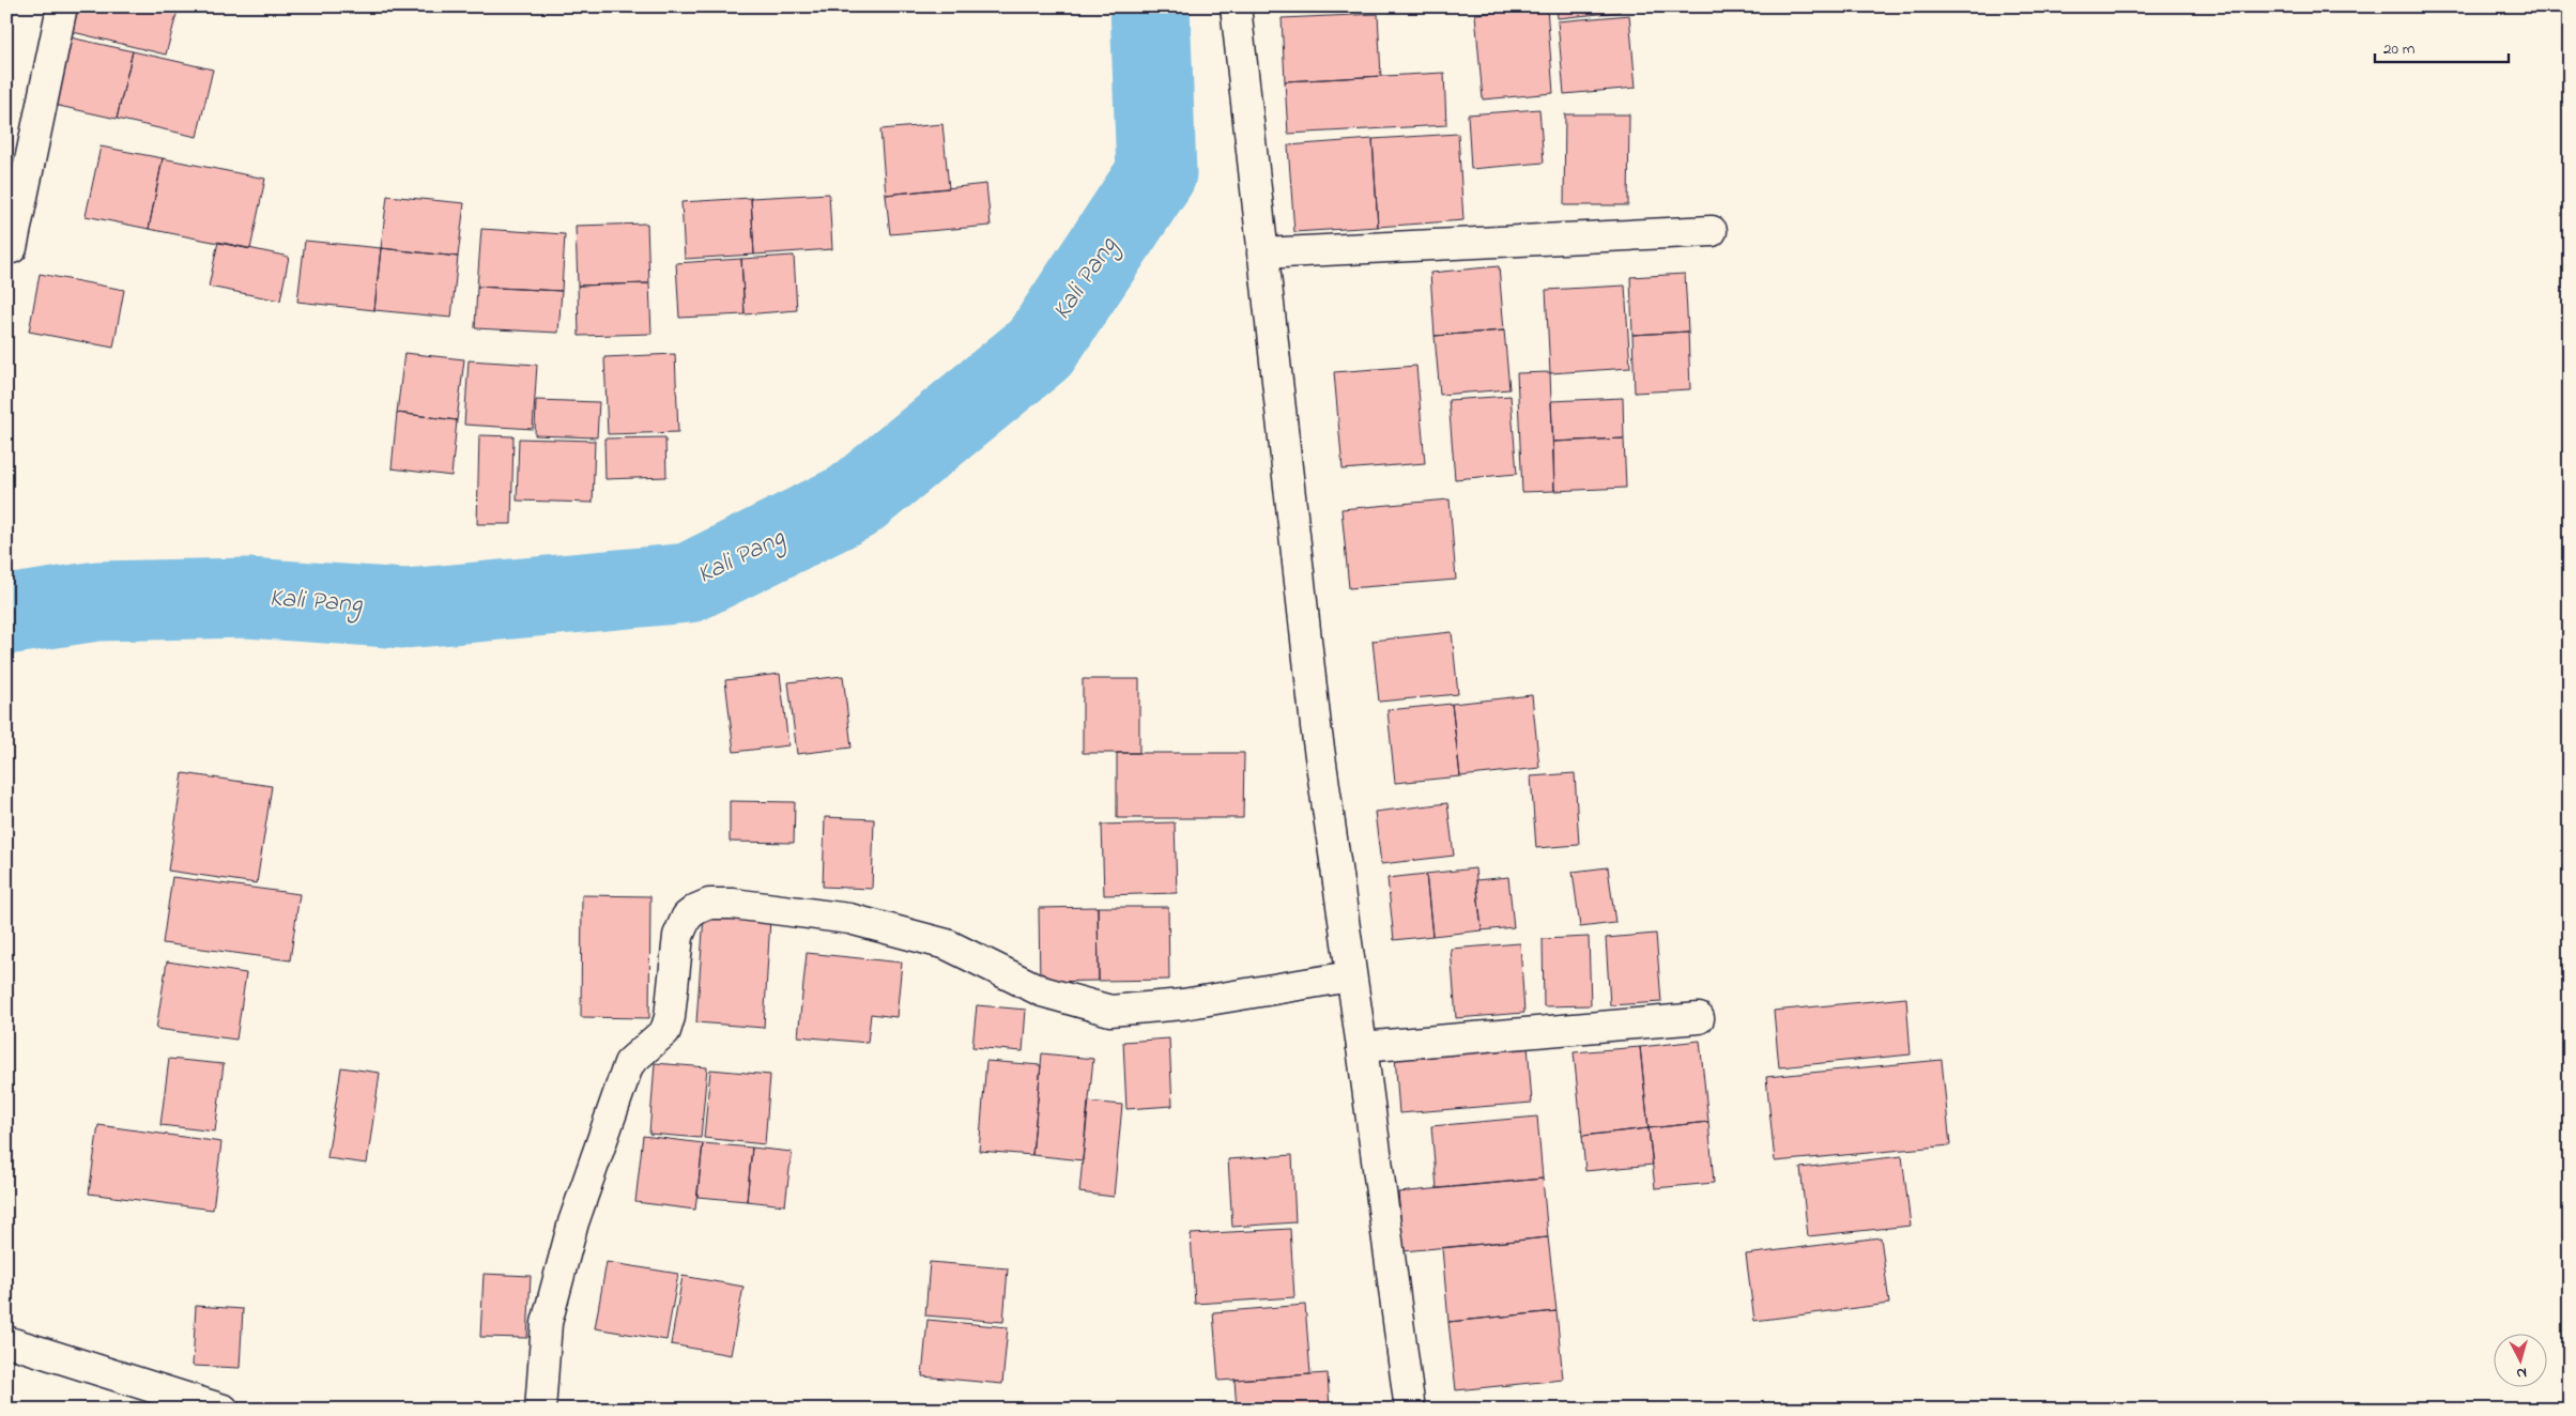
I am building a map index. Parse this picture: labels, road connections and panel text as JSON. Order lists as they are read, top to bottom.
{
  "water": ["Kali Pang"],
  "scale_bar": "20 m",
  "north": "bottom"
}
